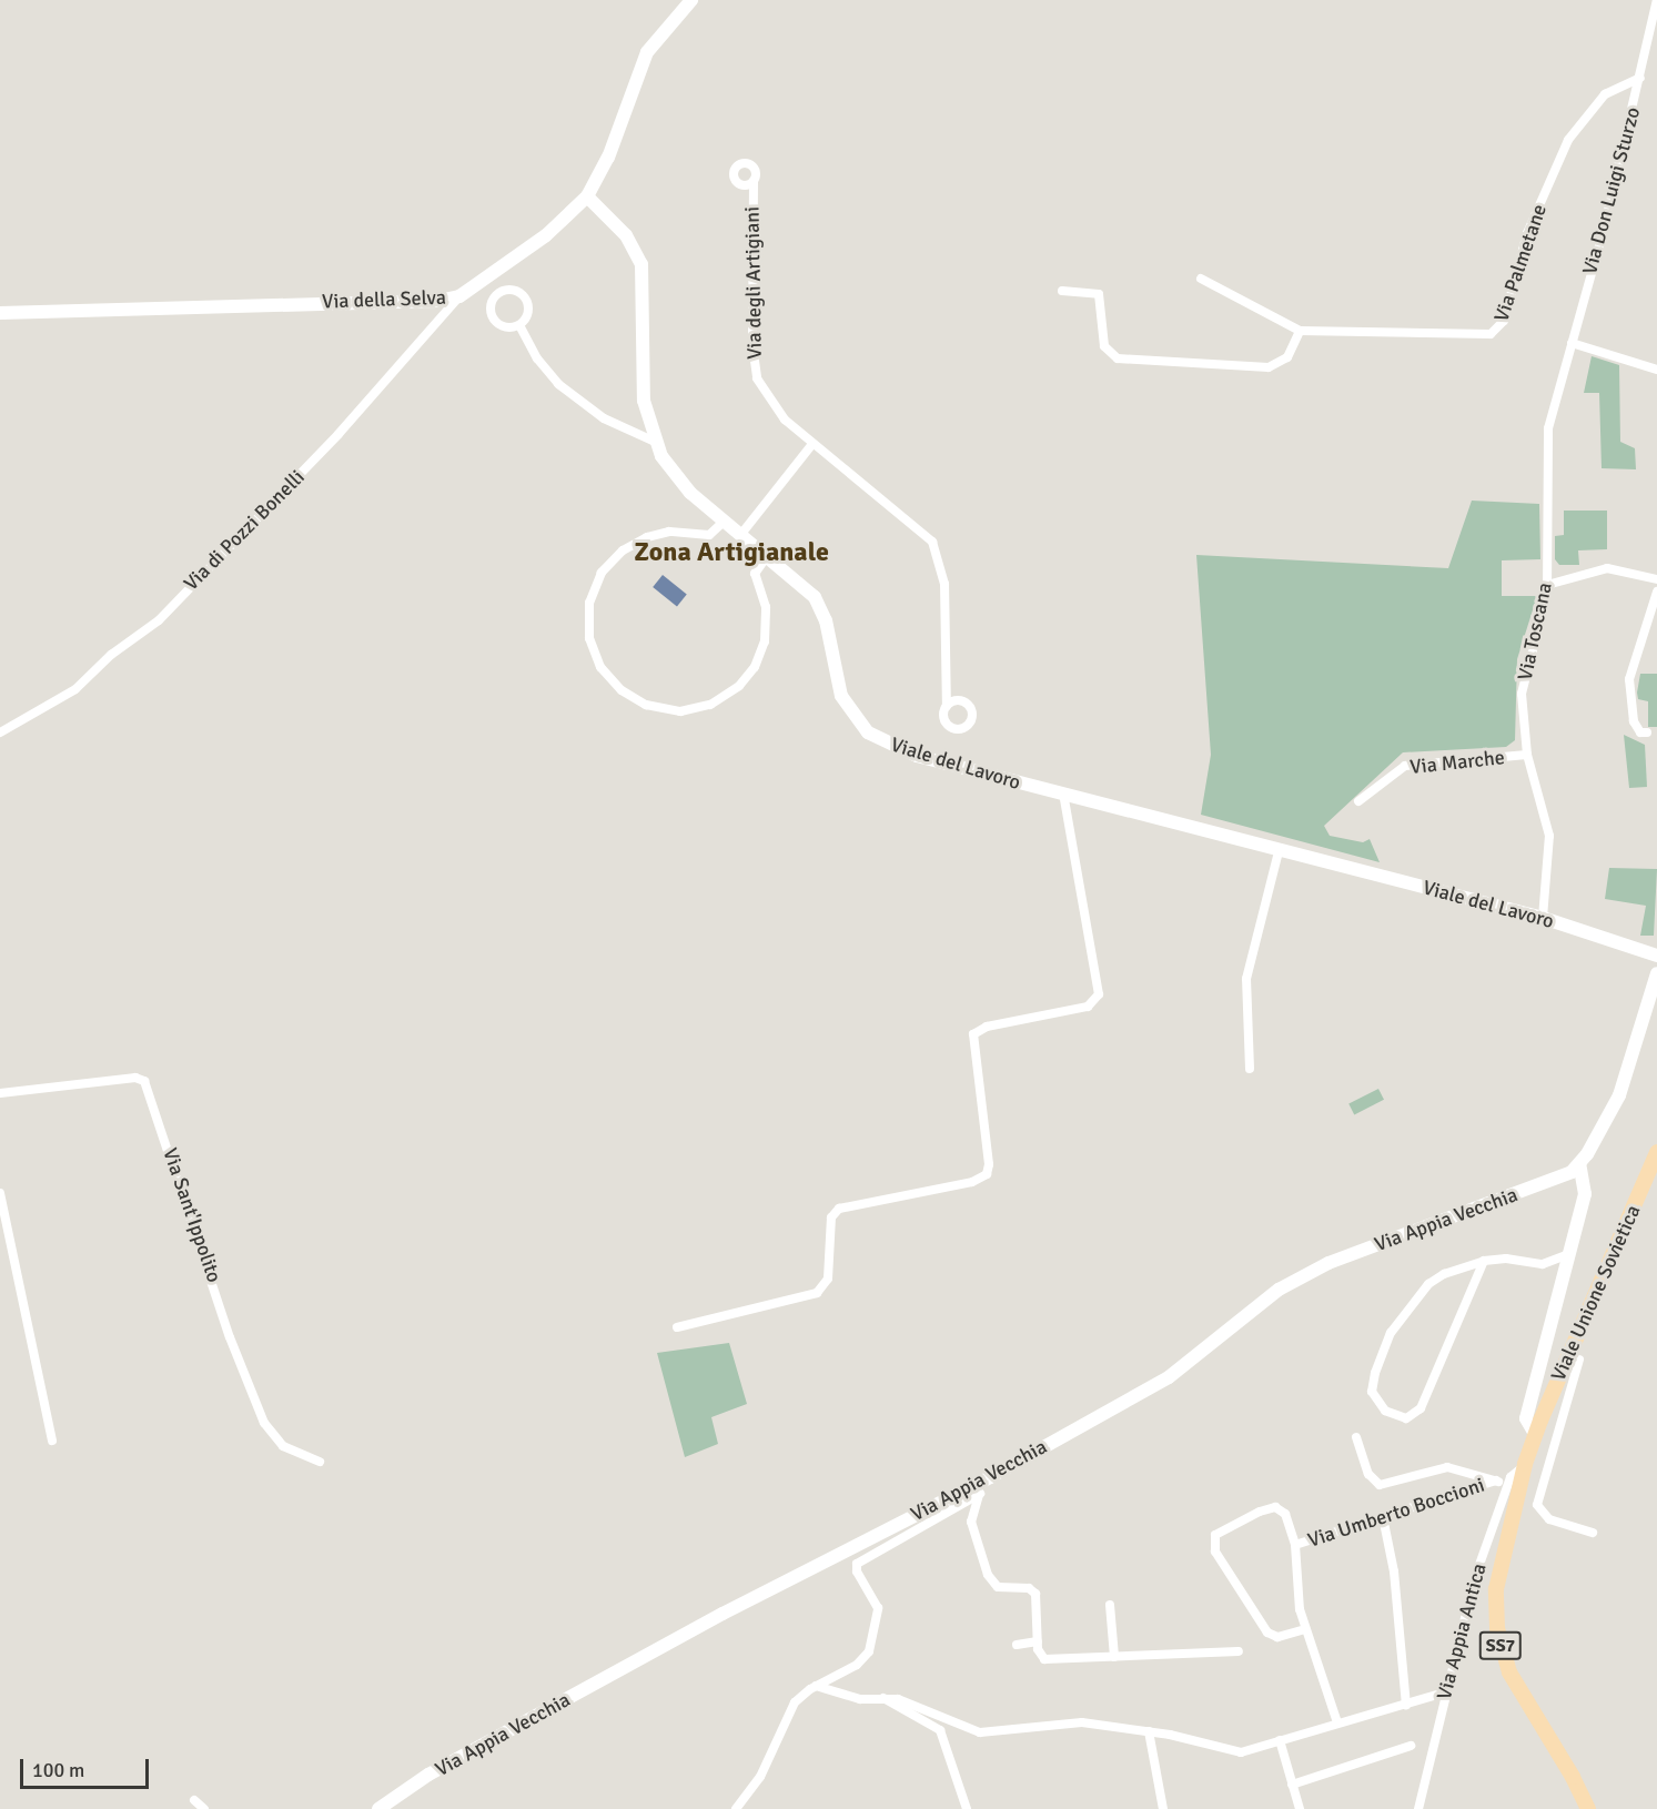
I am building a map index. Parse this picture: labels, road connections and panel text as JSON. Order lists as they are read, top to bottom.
{
  "streets": {
    "main road": ["Viale Unione Sovietica", "SS7"],
    "street": [
      "Via Don Luigi Sturzo",
      "Via Palmetane",
      "Via degli Artigiani",
      "Via della Selva",
      "Via di Pozzi Bonelli",
      "Via Toscana",
      "Via Marche",
      "Viale del Lavoro",
      "Via Sant'Ippolito",
      "Via Appia Vecchia",
      "Via Umberto Boccioni",
      "Via Appia Antica"
    ]
  },
  "crossings": [
    ["Via Don Luigi Sturzo", "Via Palmetane"],
    ["Via Don Luigi Sturzo", "Via Toscana"],
    ["Via della Selva", "Via di Pozzi Bonelli"],
    ["Via della Selva", "Viale del Lavoro"],
    ["Via Toscana", "Via Marche"],
    ["Via Toscana", "Viale del Lavoro"],
    ["Viale Unione Sovietica", "SS7"],
    ["Via Appia Antica", "SS7"]
  ],
  "districts": ["Zona Artigianale"],
  "scale_bar": "100 m"
}
